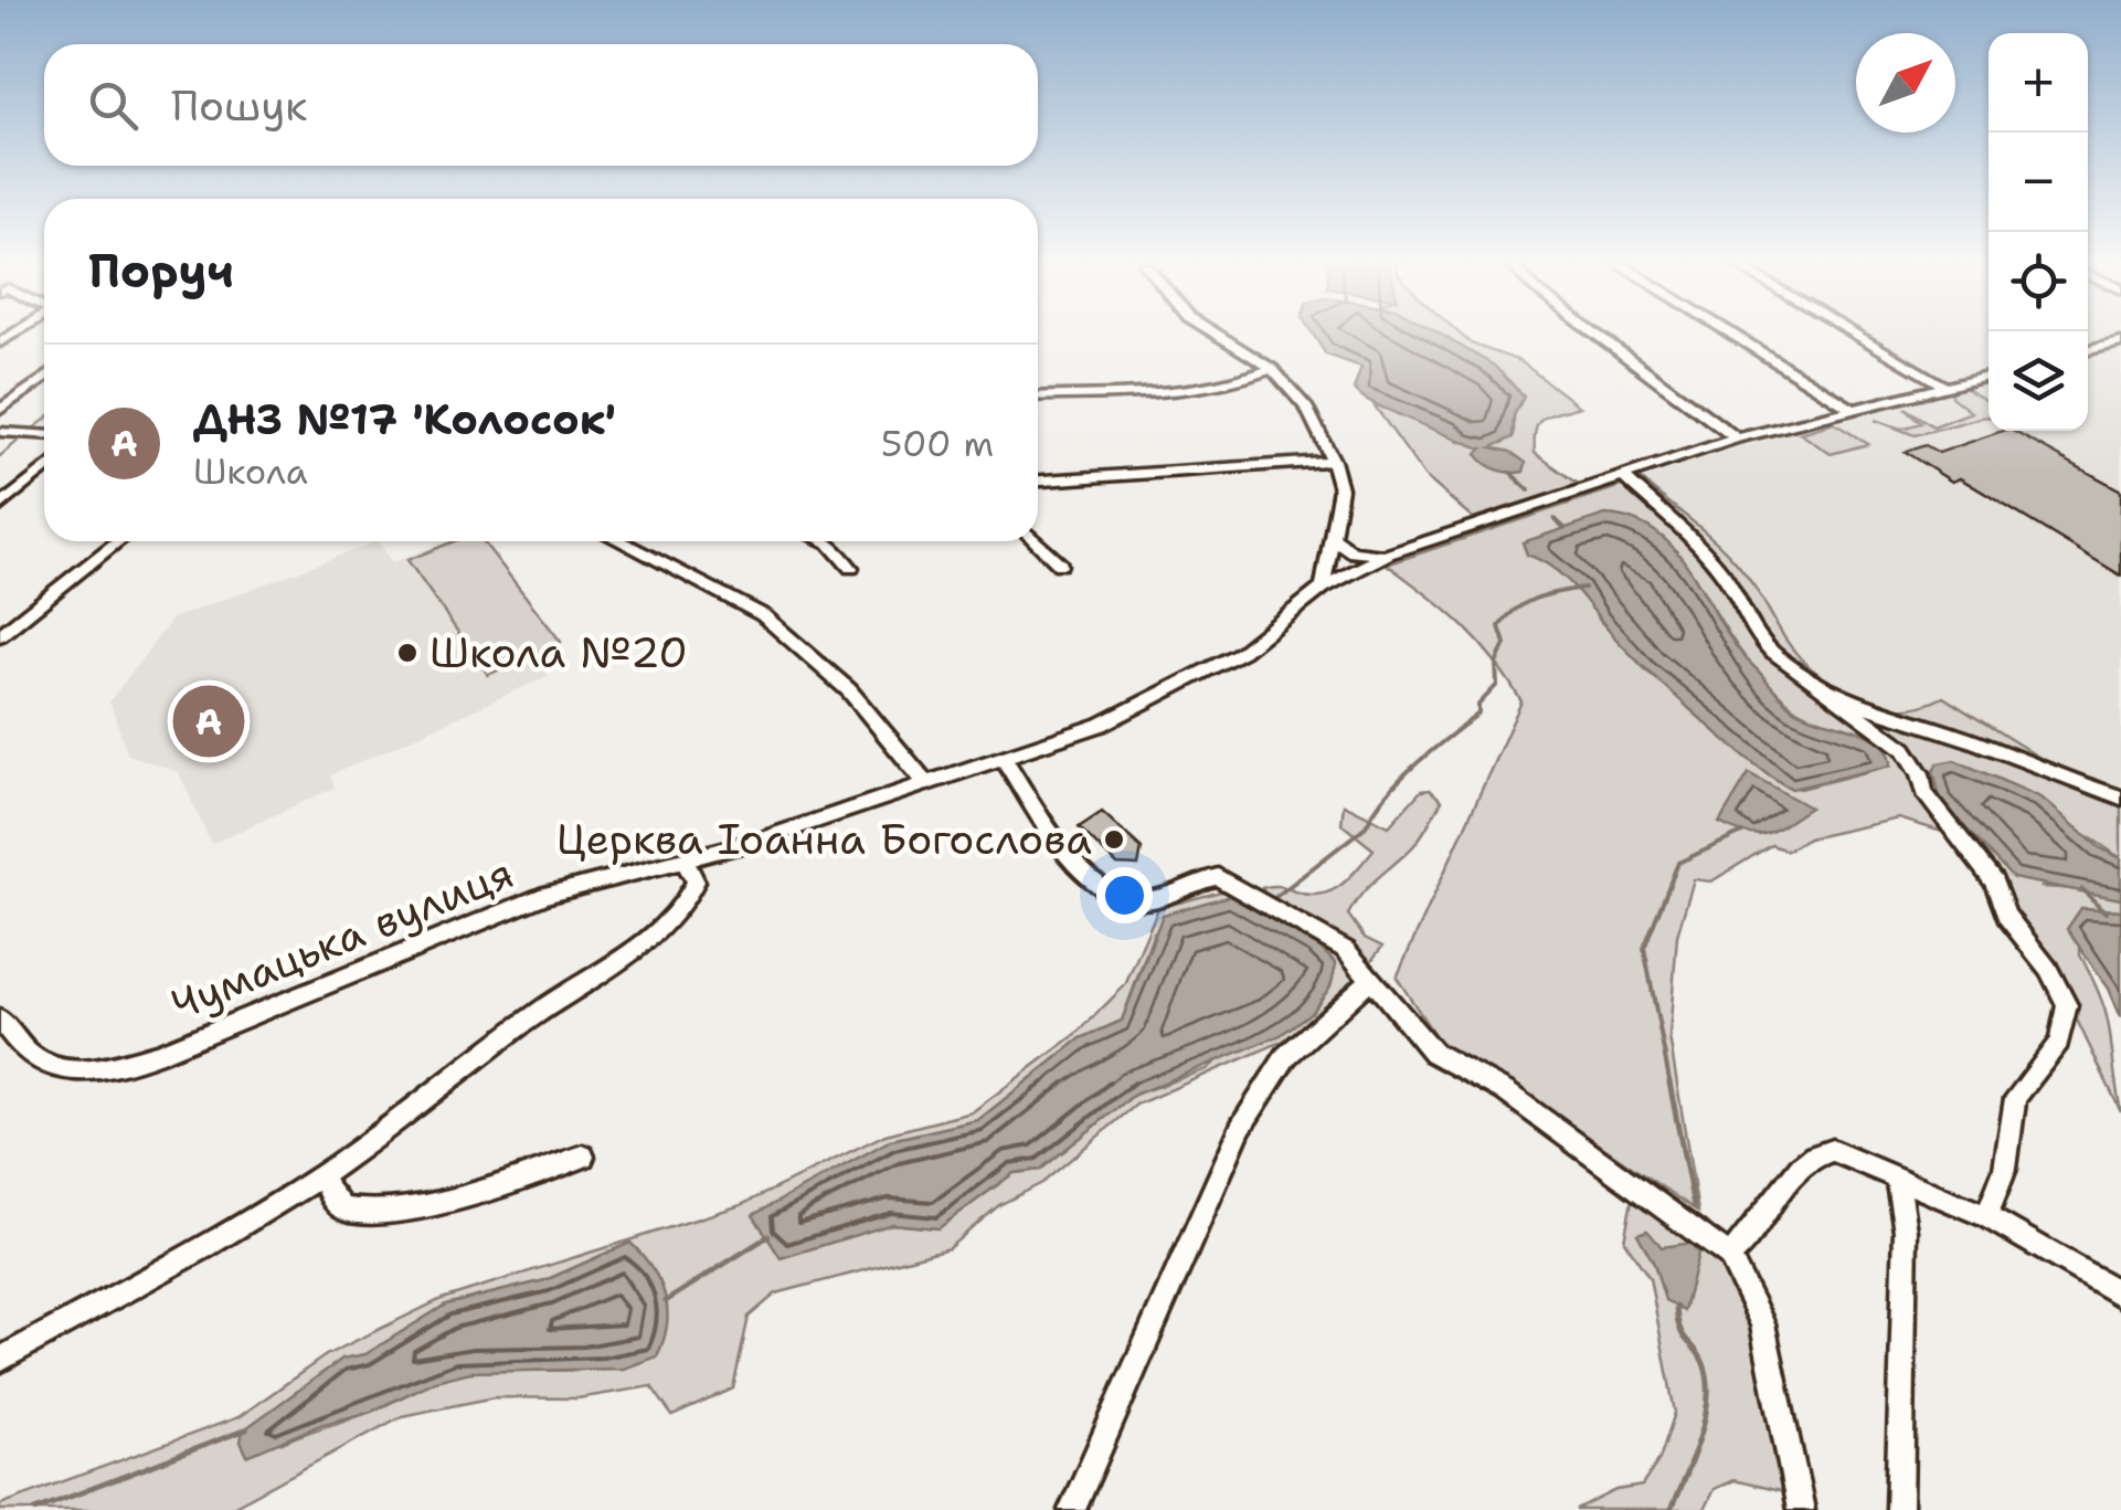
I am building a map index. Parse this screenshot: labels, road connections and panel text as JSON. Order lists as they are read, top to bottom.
{
  "streets": {
    "street": ["Чумацька вулиця"]
  },
  "places": ["Школа №20", "Церква Іоанна Богослова"],
  "north": "top right",
  "page": {
    "map_buttons": ["+", "−"],
    "search": "Пошук",
    "heading": "Поруч",
    "list": [
      {
        "mark": "A",
        "name": "ДНЗ №17 'Колосок'",
        "note": "Школа",
        "value": "500 m"
      }
    ],
    "pins": "A"
  }
}
